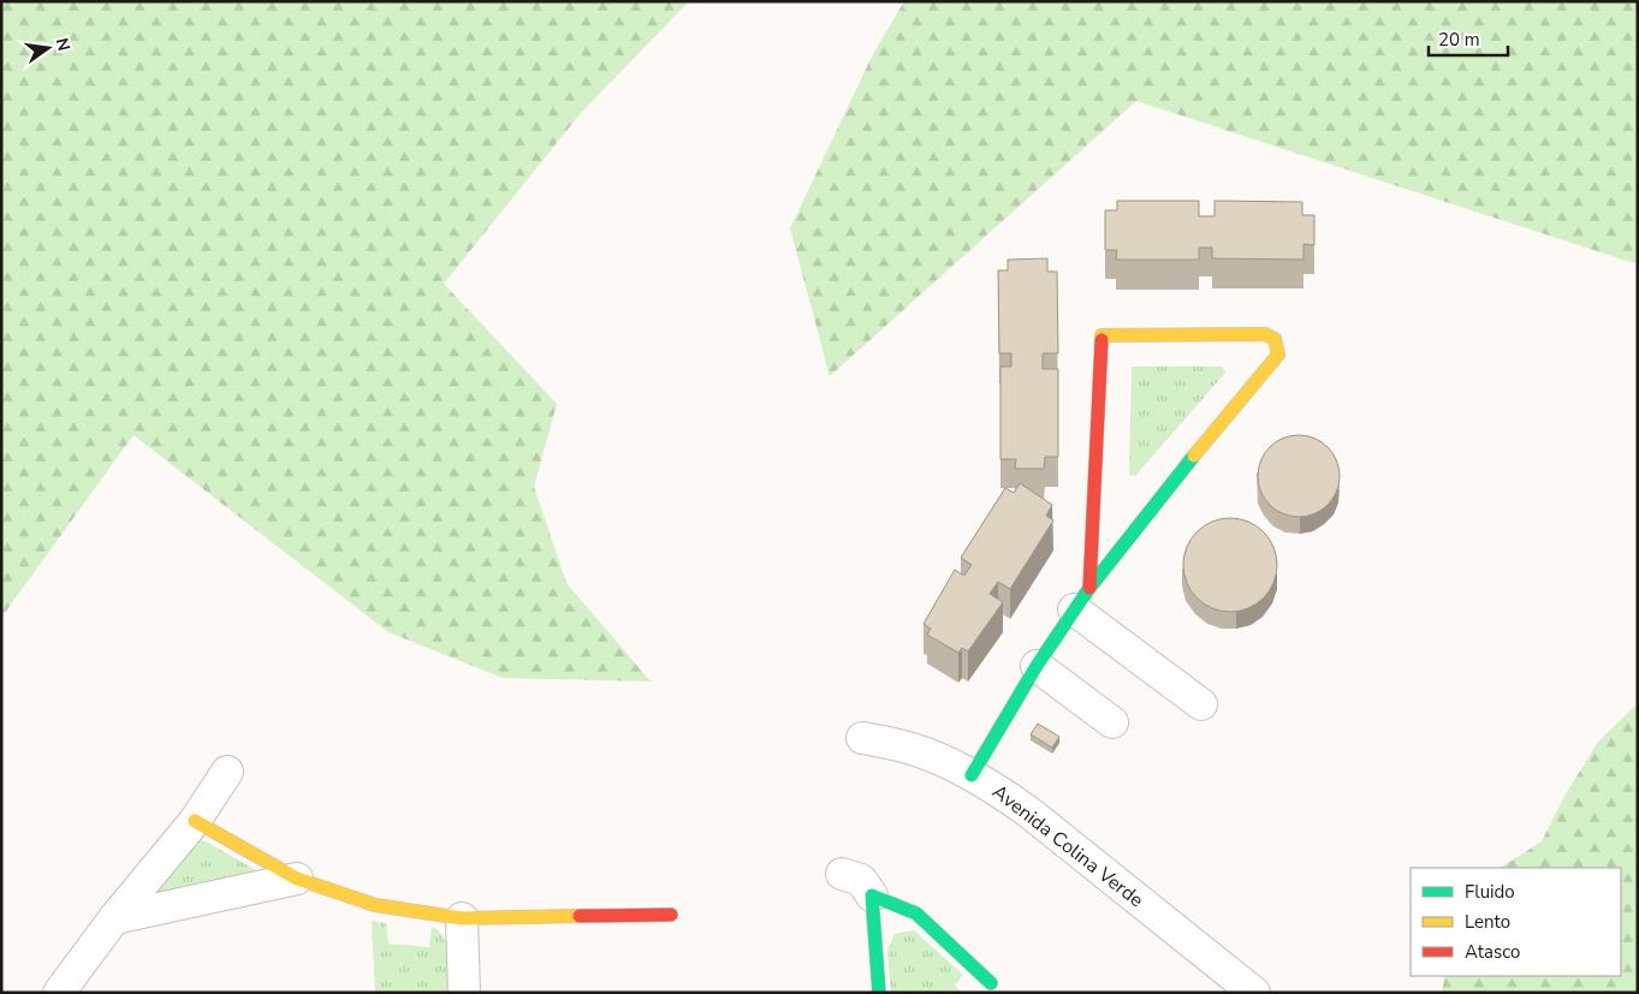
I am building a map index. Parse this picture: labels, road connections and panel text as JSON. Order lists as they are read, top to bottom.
{
  "streets": {
    "street": ["Avenida Colina Verde"]
  },
  "legend": ["Fluido", "Lento", "Atasco"],
  "scale_bar": "20 m",
  "north": "right"
}
